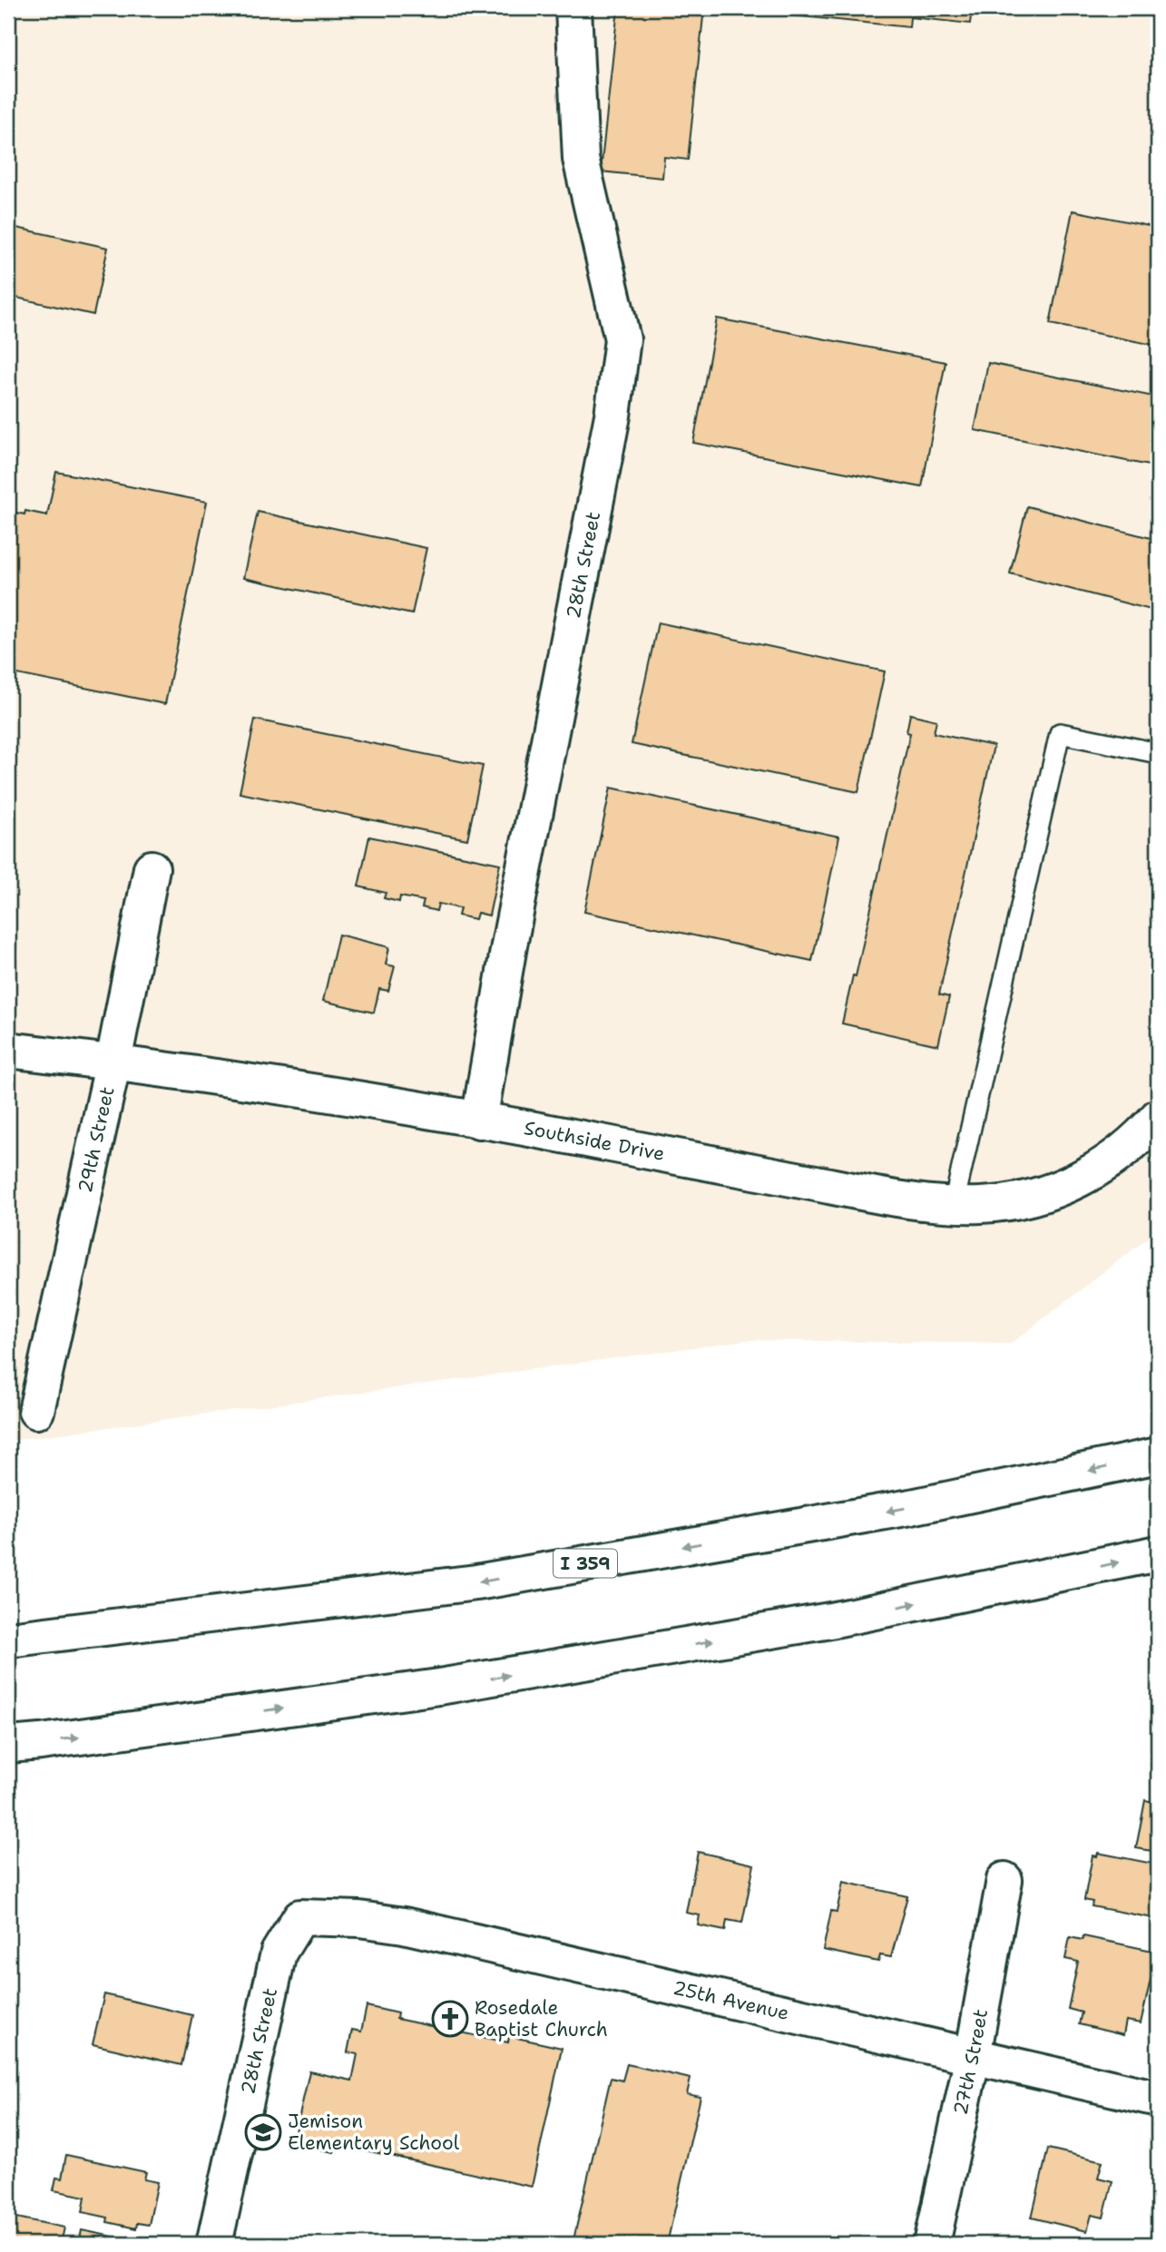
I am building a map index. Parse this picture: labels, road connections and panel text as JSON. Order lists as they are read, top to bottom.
{
  "streets": {
    "main road": [
      "28th Street",
      "29th Street",
      "Southside Drive",
      "I 359",
      "25th Avenue",
      "27th Street"
    ]
  },
  "crossings": [
    ["28th Street", "Southside Drive"],
    ["28th Street", "25th Avenue"],
    ["29th Street", "Southside Drive"],
    ["25th Avenue", "27th Street"]
  ],
  "places": {
    "church": ["Rosedale Baptist Church"],
    "school or university": ["Jemison Elementary School"]
  }
}
